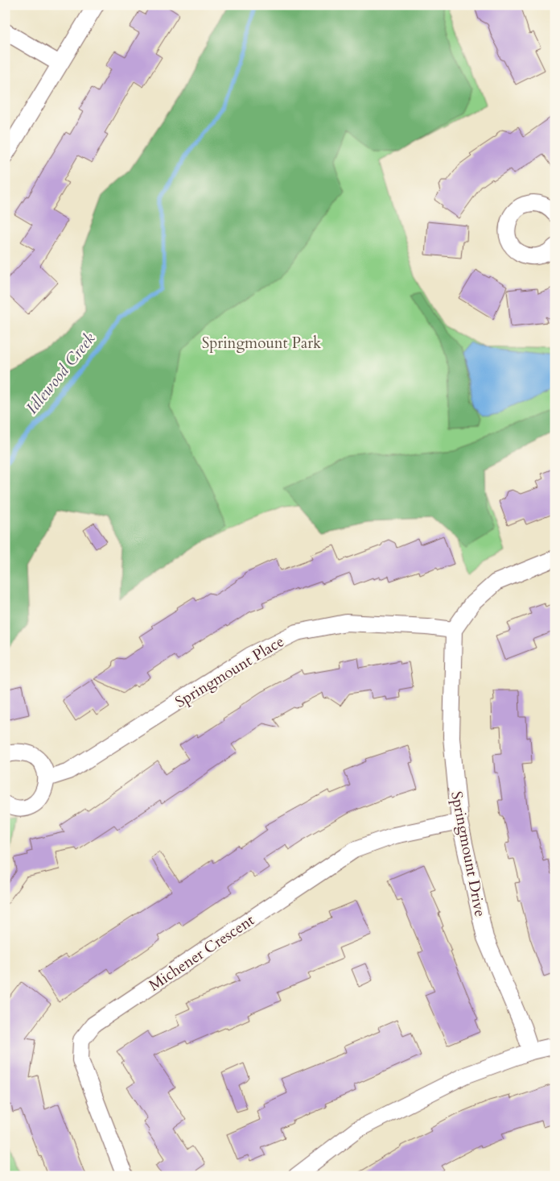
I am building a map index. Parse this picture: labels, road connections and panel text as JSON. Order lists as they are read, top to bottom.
{
  "streets": {
    "street": ["Springmount Place", "Springmount Drive", "Michener Crescent"]
  },
  "crossings": [
    ["Springmount Place", "Springmount Drive"],
    ["Springmount Drive", "Michener Crescent"]
  ],
  "water": ["Idlewood Creek"],
  "parks": ["Springmount Park"]
}
